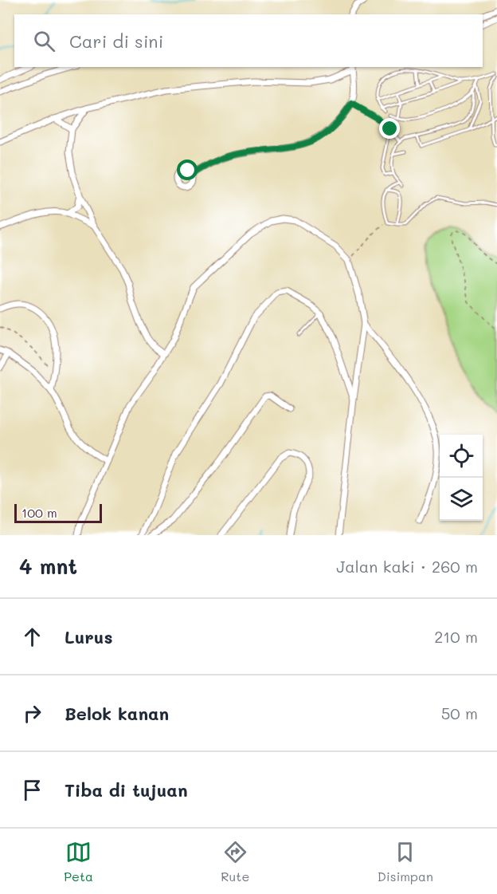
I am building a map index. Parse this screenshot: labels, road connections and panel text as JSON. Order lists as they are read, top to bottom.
{
  "scale_bar": "100 m",
  "page": {
    "search": "Cari di sini",
    "scale": "100 m",
    "heading": ["4 mnt", "Jalan kaki · 260 m"],
    "list": [
      ["Lurus", "210 m"],
      ["Belok kanan", "50 m"],
      "Tiba di tujuan"
    ],
    "nav": ["Peta", "Rute", "Disimpan"]
  }
}
